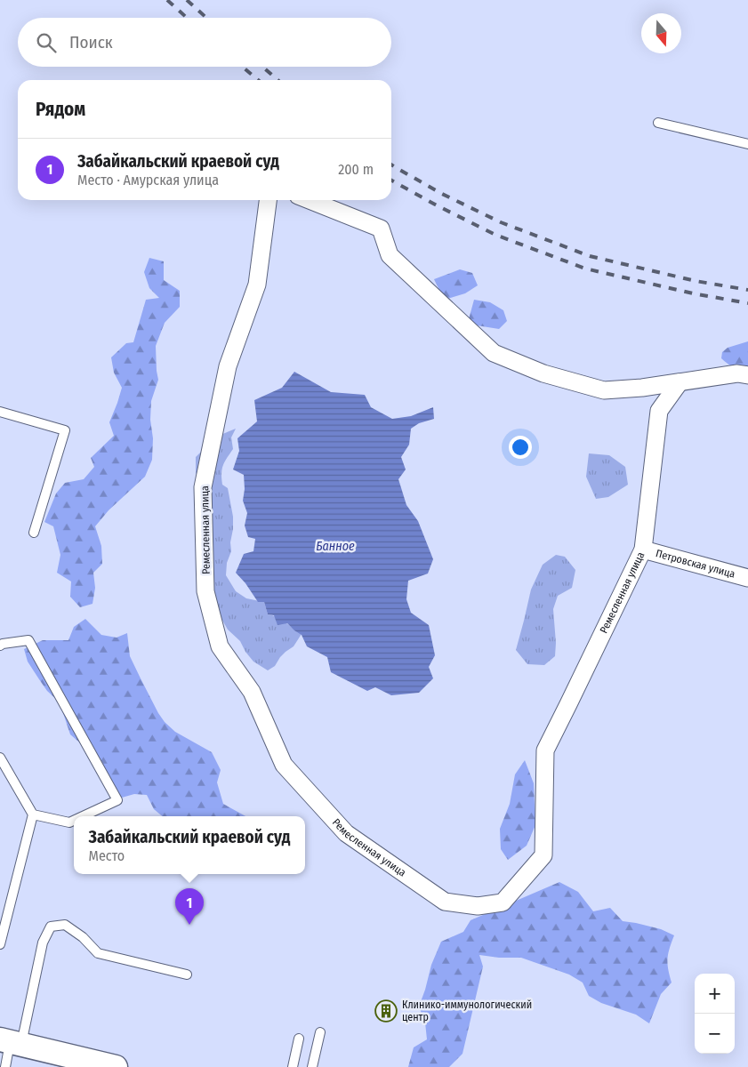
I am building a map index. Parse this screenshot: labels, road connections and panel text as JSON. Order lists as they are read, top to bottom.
{
  "streets": {
    "street": ["Ремесленная улица", "Петровская улица"]
  },
  "crossings": [
    ["Ремесленная улица", "Петровская улица"]
  ],
  "water": ["Банное"],
  "places": {
    "building": ["Клинико-иммунологический центр"]
  },
  "north": "bottom",
  "page": {
    "search": "Поиск",
    "heading": "Рядом",
    "list": [
      {
        "mark": "1",
        "name": "Забайкальский краевой суд",
        "note": "Место · Амурская улица",
        "value": "200 m"
      }
    ],
    "popup": ["Забайкальский краевой суд", "Место"],
    "pins": "1",
    "map_buttons": ["+", "−"]
  }
}
